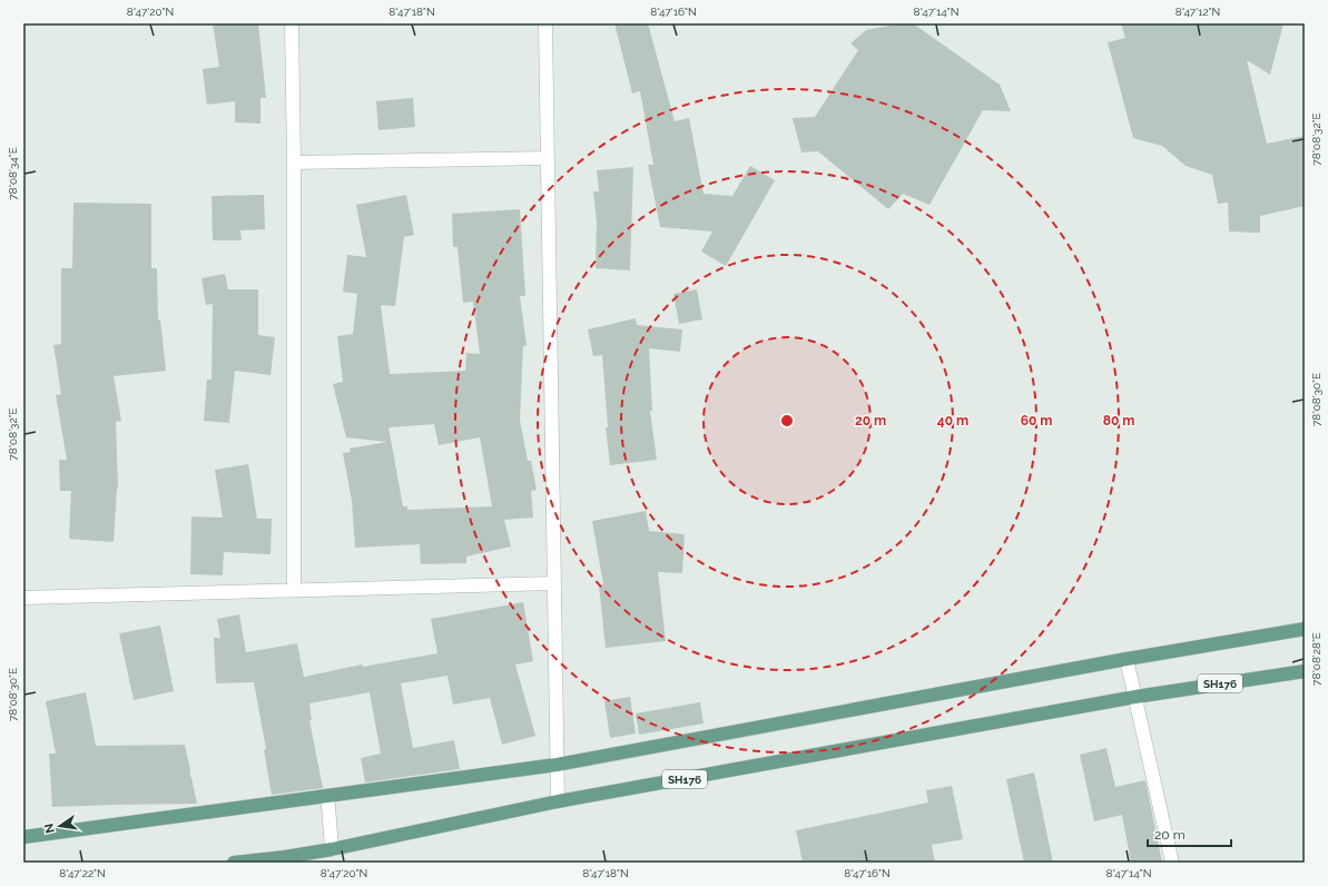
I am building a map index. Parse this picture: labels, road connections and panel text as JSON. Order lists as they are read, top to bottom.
{
  "streets": {
    "main road": ["SH176"]
  },
  "scale_bar": "20 m",
  "north": "left",
  "coordinates": [
    "8°47'20\"N",
    "8°47'18\"N",
    "8°47'16\"N",
    "8°47'14\"N",
    "8°47'12\"N",
    "78°08'32\"E",
    "78°08'34\"E",
    "78°08'30\"E",
    "78°08'28\"E",
    "8°47'22\"N"
  ],
  "rings": [
    "20 m",
    "40 m",
    "60 m",
    "80 m"
  ]
}
